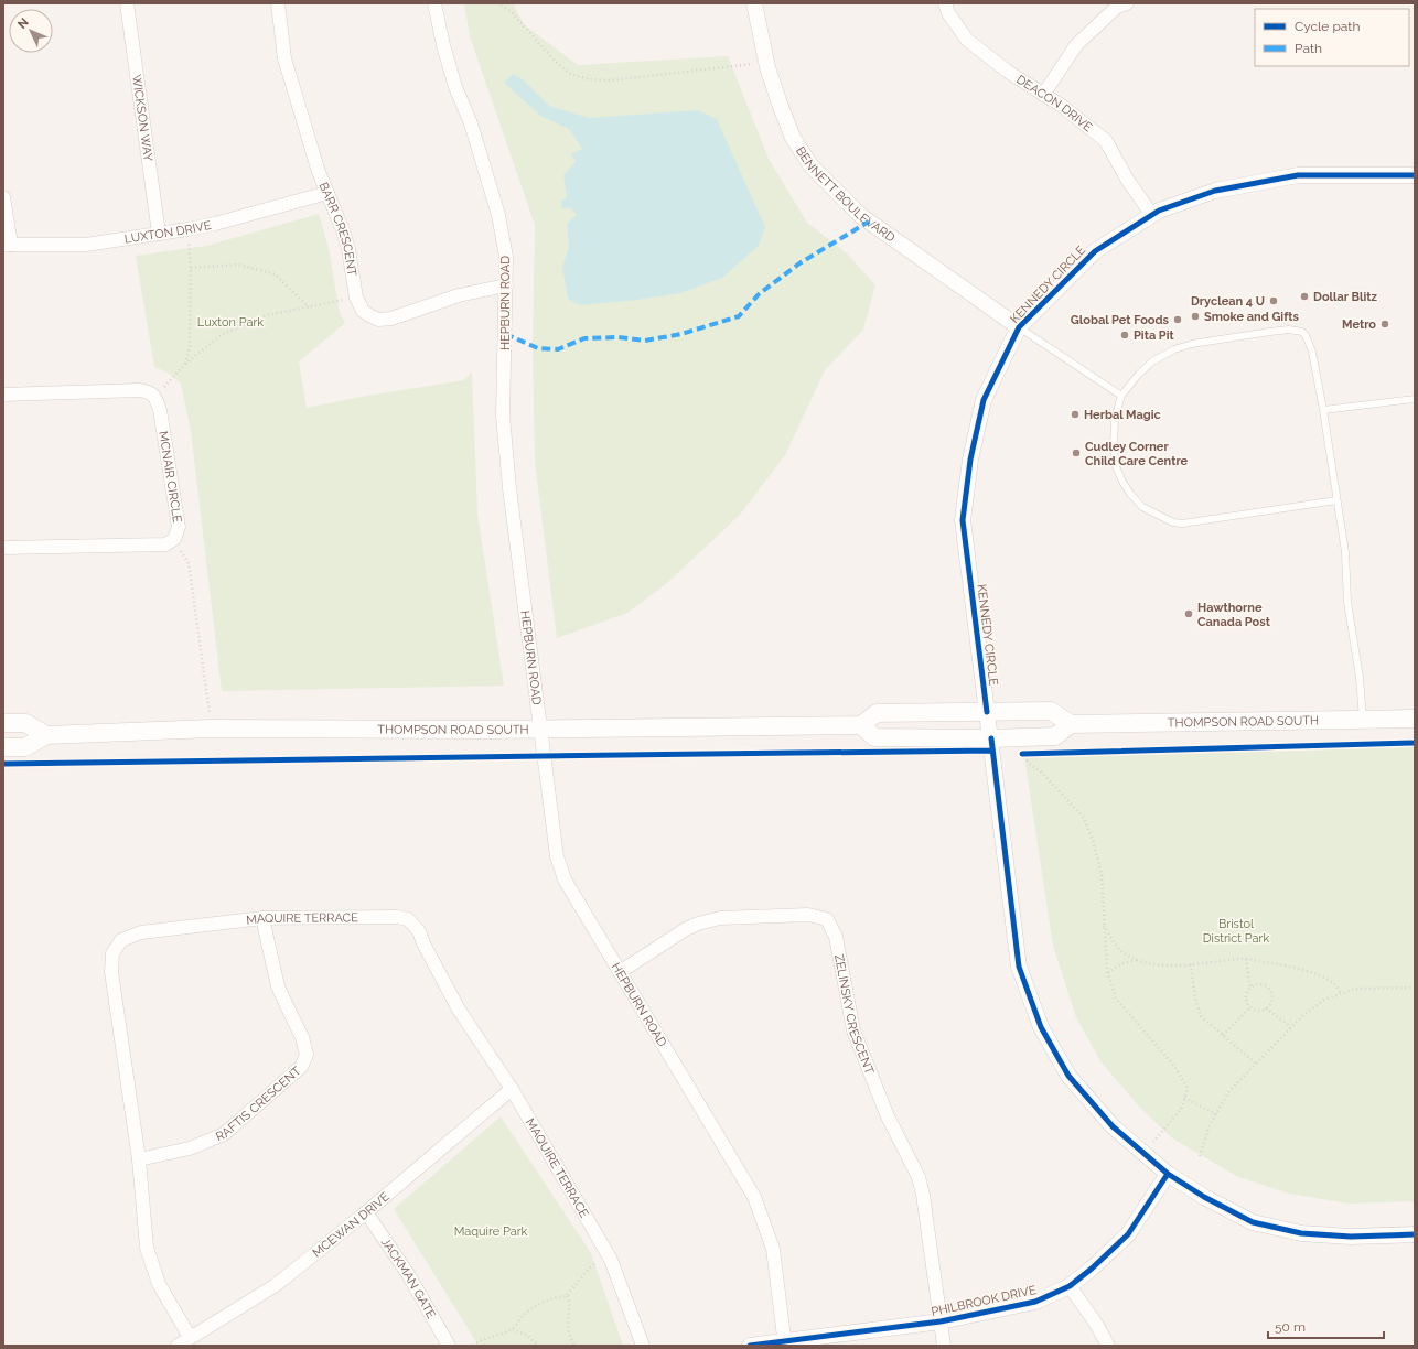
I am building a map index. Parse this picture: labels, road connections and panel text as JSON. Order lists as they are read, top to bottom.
{
  "streets": {
    "main road": ["THOMPSON ROAD SOUTH"],
    "street": [
      "DEACON DRIVE",
      "WICKSON WAY",
      "BENNETT BOULEVARD",
      "BARR CRESCENT",
      "LUXTON DRIVE",
      "KENNEDY CIRCLE",
      "HEPBURN ROAD",
      "MCNAIR CIRCLE",
      "MAQUIRE TERRACE",
      "ZELINSKY CRESCENT",
      "RAFTIS CRESCENT",
      "MCEWAN DRIVE",
      "JACKMAN GATE",
      "PHILBROOK DRIVE"
    ]
  },
  "crossings": [
    ["DEACON DRIVE", "KENNEDY CIRCLE"],
    ["WICKSON WAY", "LUXTON DRIVE"],
    ["BENNETT BOULEVARD", "KENNEDY CIRCLE"],
    ["BARR CRESCENT", "LUXTON DRIVE"],
    ["BARR CRESCENT", "HEPBURN ROAD"],
    ["KENNEDY CIRCLE", "PHILBROOK DRIVE"],
    ["HEPBURN ROAD", "THOMPSON ROAD SOUTH"],
    ["HEPBURN ROAD", "ZELINSKY CRESCENT"],
    ["HEPBURN ROAD", "PHILBROOK DRIVE"],
    ["MAQUIRE TERRACE", "RAFTIS CRESCENT"],
    ["MAQUIRE TERRACE", "MCEWAN DRIVE"],
    ["ZELINSKY CRESCENT", "PHILBROOK DRIVE"],
    ["MCEWAN DRIVE", "JACKMAN GATE"]
  ],
  "parks": ["Luxton Park", "Bristol District Park", "Maquire Park"],
  "places": [
    "Dollar Blitz",
    "Dryclean 4 U",
    "Smoke and Gifts",
    "Global Pet Foods",
    "Metro",
    "Pita Pit",
    "Herbal Magic",
    "Cudley Corner Child Care Centre",
    "Hawthorne Canada Post"
  ],
  "legend": ["Cycle path", "Path"],
  "scale_bar": "50 m",
  "north": "top left"
}
